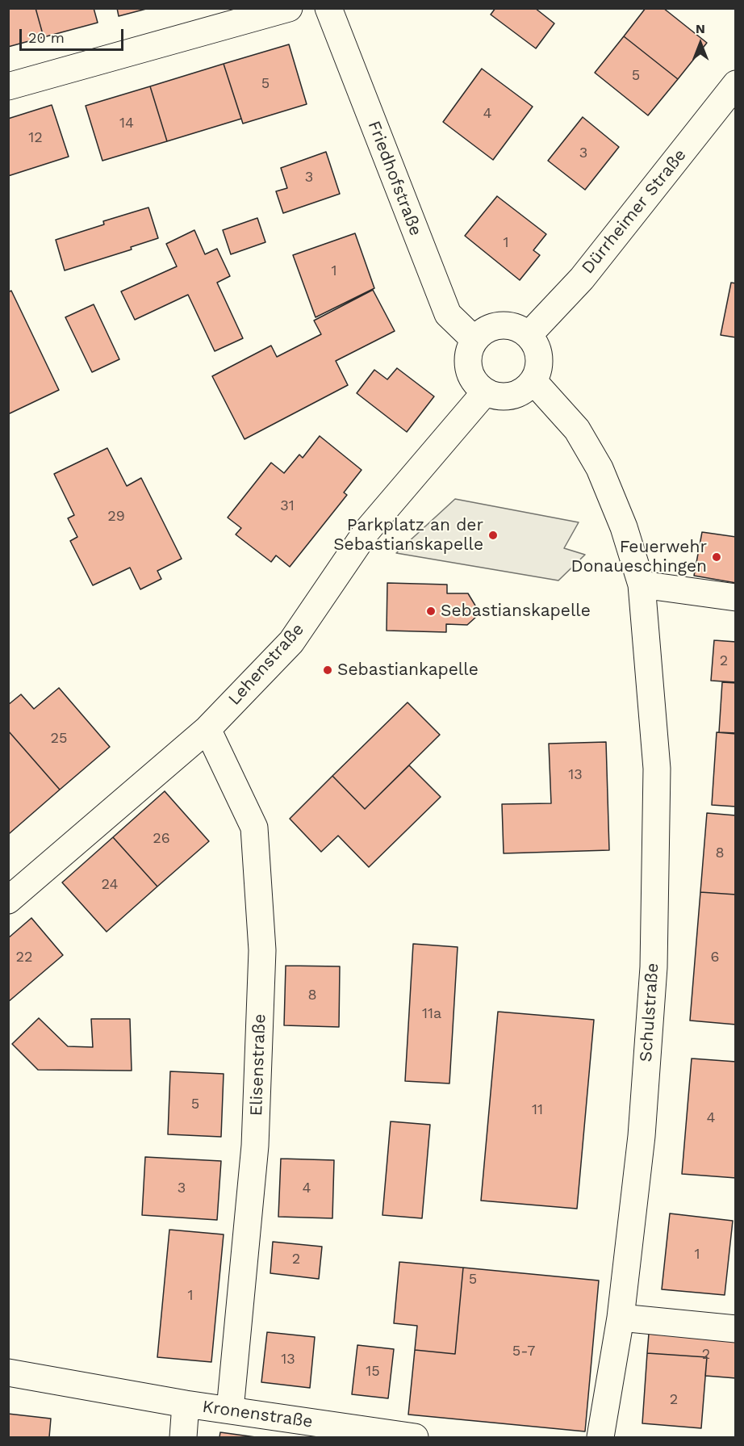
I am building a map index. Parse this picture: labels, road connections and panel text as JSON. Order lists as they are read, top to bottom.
{
  "streets": {
    "street": [
      "Friedhofstraße",
      "Dürrheimer Straße",
      "Lehenstraße",
      "Schulstraße",
      "Elisenstraße",
      "Kronenstraße"
    ]
  },
  "crossings": [
    ["Friedhofstraße", "Dürrheimer Straße"],
    ["Friedhofstraße", "Lehenstraße"],
    ["Friedhofstraße", "Schulstraße"],
    ["Dürrheimer Straße", "Lehenstraße"],
    ["Dürrheimer Straße", "Schulstraße"],
    ["Lehenstraße", "Schulstraße"],
    ["Lehenstraße", "Elisenstraße"],
    ["Elisenstraße", "Kronenstraße"]
  ],
  "places": [
    "Parkplatz an der Sebastianskapelle",
    "Feuerwehr Donaueschingen",
    "Sebastianskapelle",
    "Sebastiankapelle"
  ],
  "house_numbers": [
    "5",
    "5",
    "4",
    "14",
    "12",
    "3",
    "3",
    "1",
    "1",
    "31",
    "29",
    "2",
    "25",
    "13",
    "26",
    "8",
    "24",
    "22",
    "6",
    "8",
    "11a",
    "5",
    "11",
    "4",
    "3",
    "4",
    "1",
    "2",
    "5",
    "1",
    "5-7",
    "2",
    "13",
    "15",
    "2"
  ],
  "scale_bar": "20 m",
  "north": "top"
}
